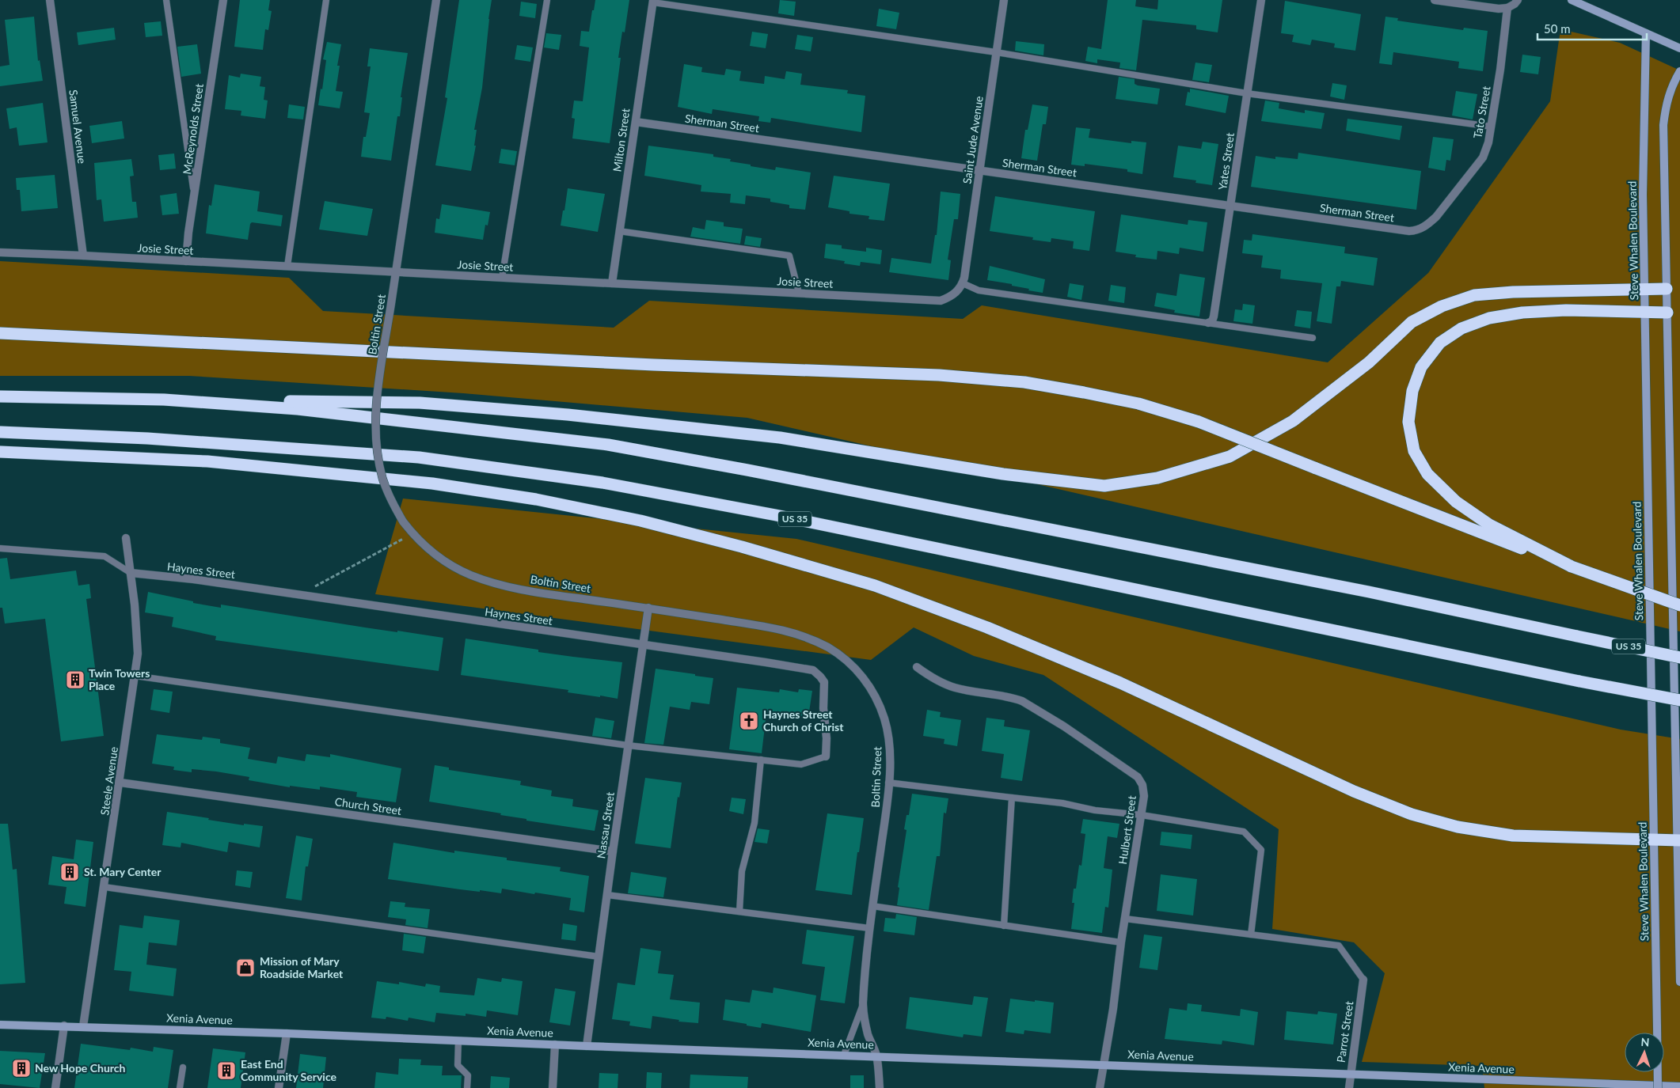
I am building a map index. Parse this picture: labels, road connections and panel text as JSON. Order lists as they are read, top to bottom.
{
  "streets": {
    "highway": ["US 35"],
    "street": [
      "Tato Street",
      "Sherman Street",
      "Samuel Avenue",
      "McReynolds Street",
      "Milton Street",
      "Saint Jude Avenue",
      "Yates Street",
      "Steve Whalen Boulevard",
      "Josie Street",
      "Boltin Street",
      "Haynes Street",
      "Steele Avenue",
      "Church Street",
      "Nassau Street",
      "Hulbert Street",
      "Xenia Avenue",
      "Parrot Street"
    ]
  },
  "crossings": [
    ["Tato Street", "Sherman Street"],
    ["Sherman Street", "Milton Street"],
    ["Sherman Street", "Saint Jude Avenue"],
    ["Sherman Street", "Yates Street"],
    ["Samuel Avenue", "Josie Street"],
    ["McReynolds Street", "Josie Street"],
    ["Milton Street", "Josie Street"],
    ["Saint Jude Avenue", "Josie Street"],
    ["Josie Street", "Boltin Street"],
    ["Boltin Street", "Nassau Street"],
    ["Boltin Street", "Xenia Avenue"],
    ["Haynes Street", "Steele Avenue"],
    ["Haynes Street", "Nassau Street"],
    ["Steele Avenue", "Church Street"],
    ["Steele Avenue", "Xenia Avenue"],
    ["Church Street", "Nassau Street"],
    ["Nassau Street", "Xenia Avenue"],
    ["Hulbert Street", "Xenia Avenue"],
    ["Xenia Avenue", "Parrot Street"]
  ],
  "places": {
    "building": [
      "Twin Towers Place",
      "St. Mary Center",
      "New Hope Church",
      "East End Community Service"
    ],
    "church": ["Haynes Street Church of Christ"],
    "shop": ["Mission of Mary Roadside Market"]
  },
  "scale_bar": "50 m",
  "north": "top"
}
